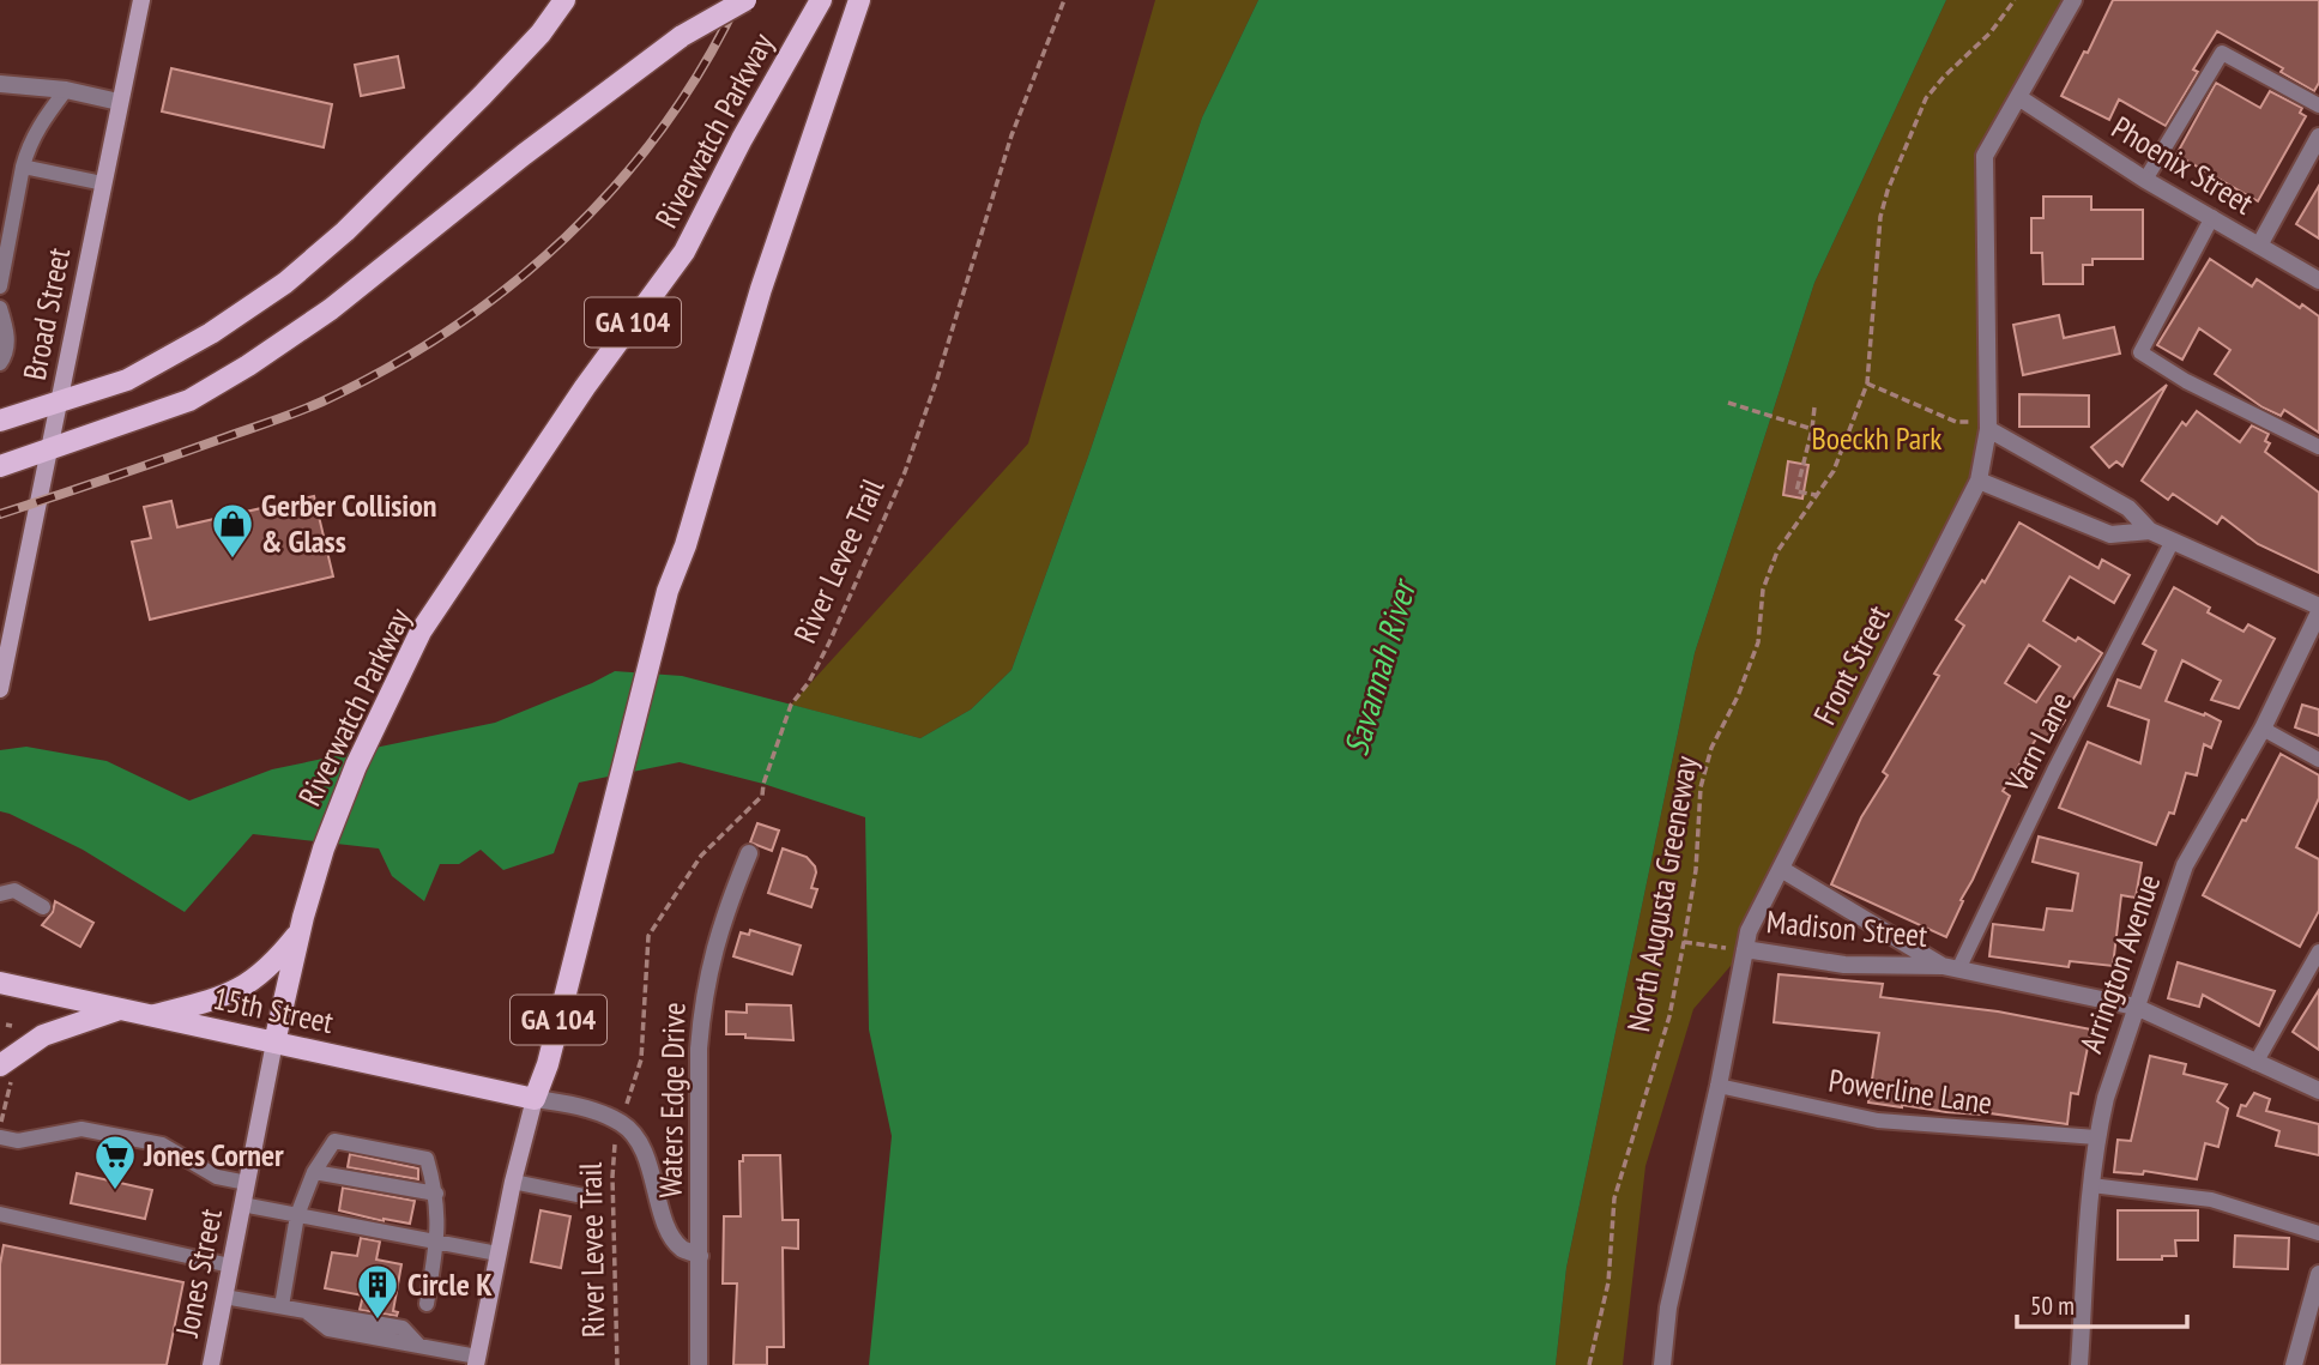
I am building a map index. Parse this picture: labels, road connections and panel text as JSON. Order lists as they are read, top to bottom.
{
  "streets": {
    "main road": [
      "Riverwatch Parkway",
      "Broad Street",
      "GA 104",
      "15th Street",
      "Jones Street"
    ],
    "street": [
      "Phoenix Street",
      "Front Street",
      "Madison Street",
      "Arrington Avenue",
      "Waters Edge Drive"
    ],
    "lane": ["Varn Lane", "Powerline Lane"],
    "path": ["River Levee Trail", "North Augusta Greeneway"]
  },
  "crossings": [
    ["Riverwatch Parkway", "15th Street"],
    ["Riverwatch Parkway", "Jones Street"],
    ["Phoenix Street", "Front Street"],
    ["GA 104", "15th Street"],
    ["GA 104", "Waters Edge Drive"],
    ["Front Street", "Madison Street"],
    ["Front Street", "Powerline Lane"],
    ["Varn Lane", "Madison Street"],
    ["Madison Street", "Arrington Avenue"],
    ["Arrington Avenue", "Powerline Lane"],
    ["15th Street", "Waters Edge Drive"],
    ["15th Street", "Jones Street"]
  ],
  "water": ["Savannah River"],
  "parks": ["Boeckh Park"],
  "places": {
    "shop": ["Gerber Collision & Glass"],
    "supermarket": ["Jones Corner"],
    "building": ["Circle K"]
  },
  "scale_bar": "50 m"
}
